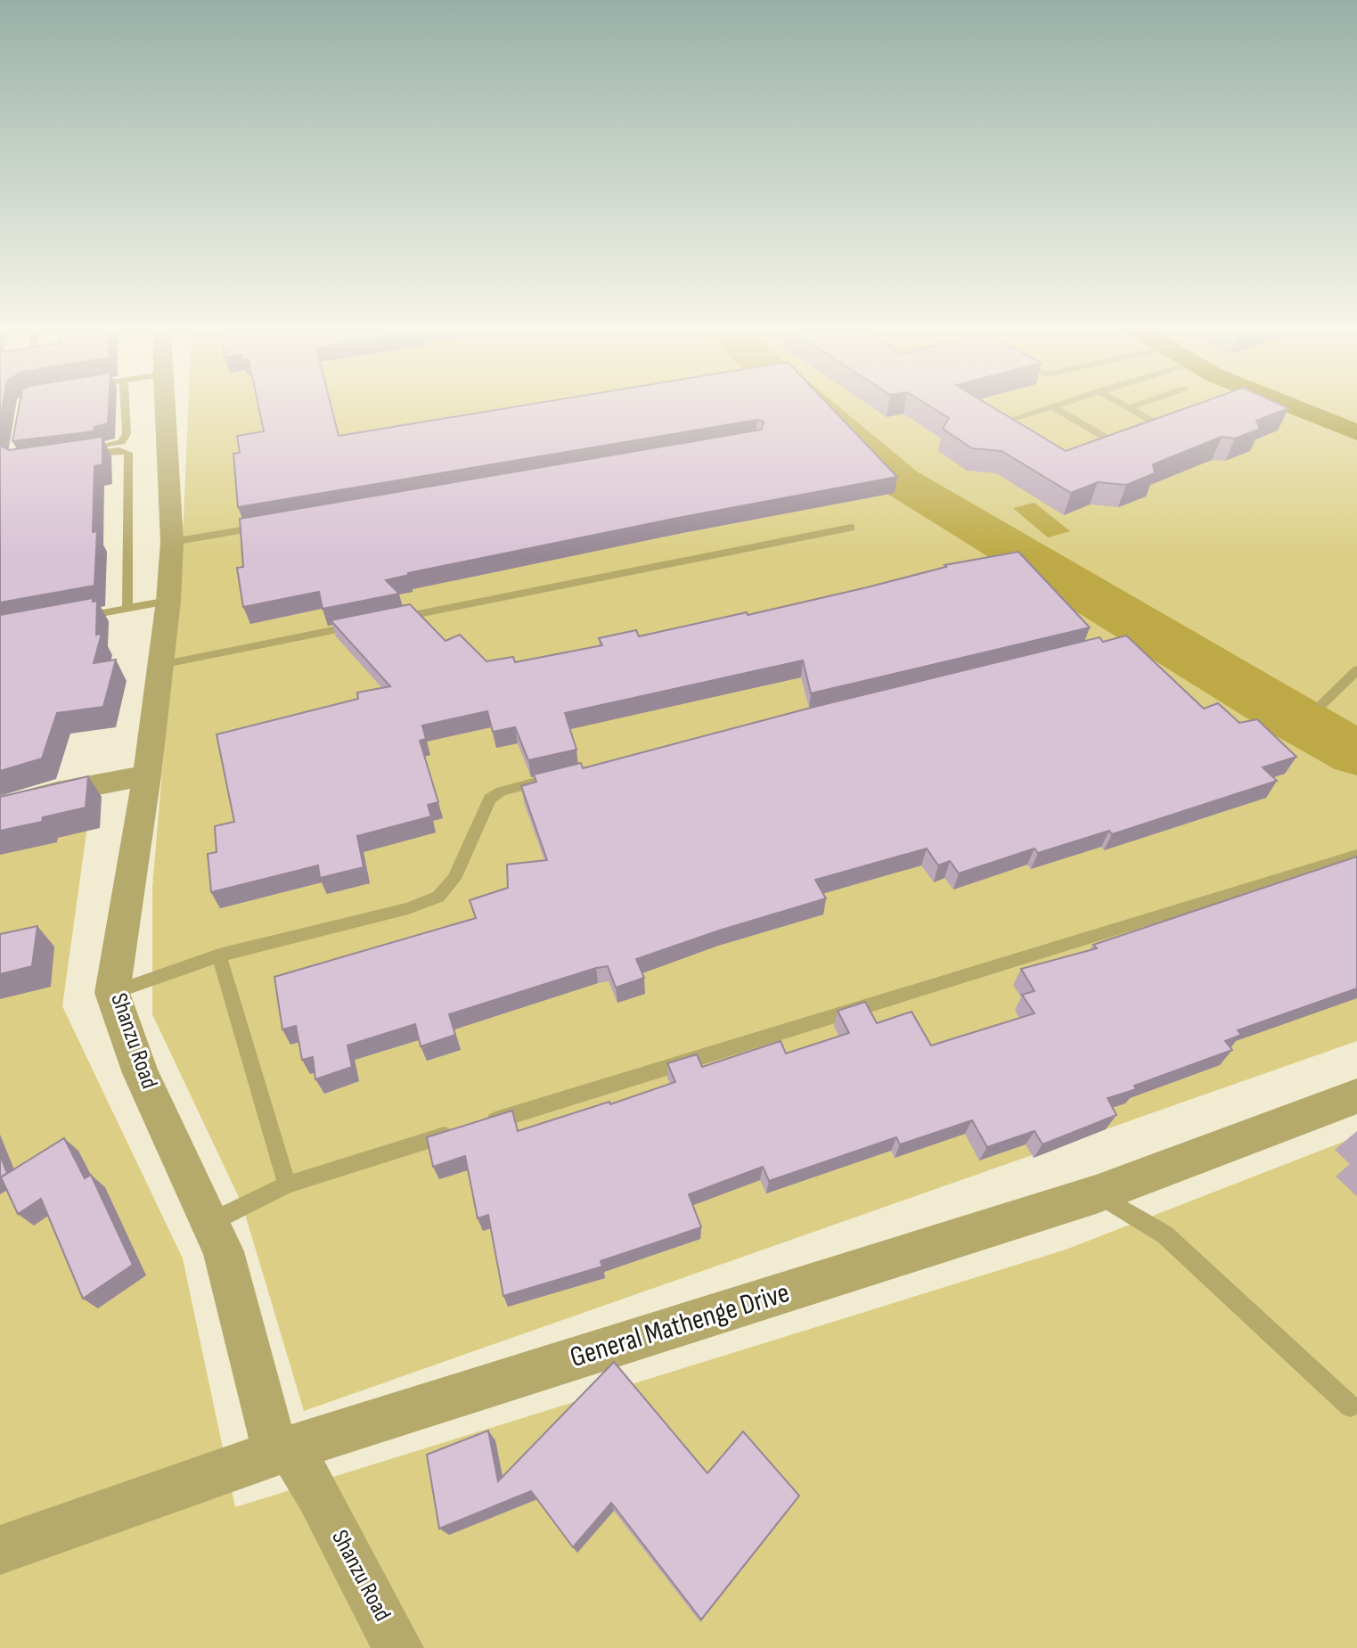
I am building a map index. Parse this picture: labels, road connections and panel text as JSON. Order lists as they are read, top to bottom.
{
  "streets": {
    "street": ["Shanzu Road", "General Mathenge Drive"]
  },
  "crossings": [
    ["Shanzu Road", "General Mathenge Drive"]
  ]
}
